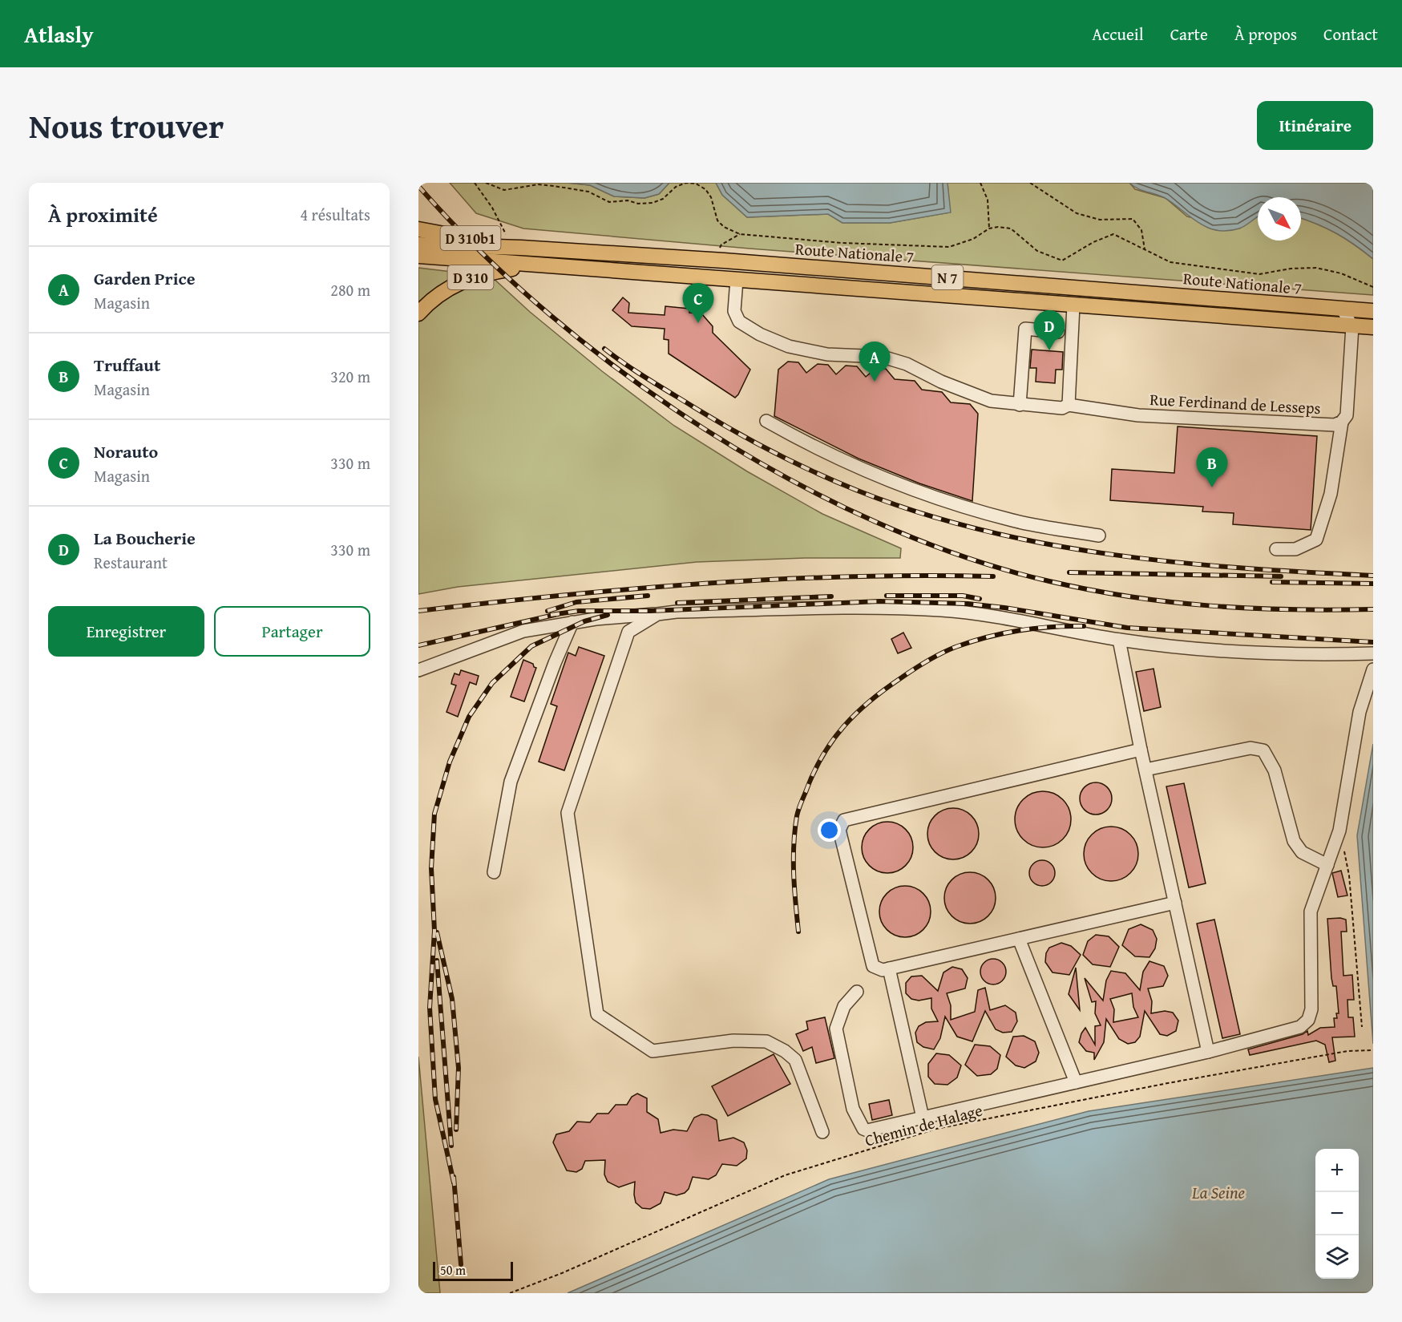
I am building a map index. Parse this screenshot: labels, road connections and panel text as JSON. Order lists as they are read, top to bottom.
{
  "streets": {
    "main road": [
      "D 310b1",
      "Route Nationale 7",
      "D 310",
      "N 7"
    ],
    "street": ["Rue Ferdinand de Lesseps"],
    "path": ["Chemin de Halage"]
  },
  "crossings": [
    ["D 310b1", "Route Nationale 7"],
    ["D 310", "N 7"],
    ["N 7", "Rue Ferdinand de Lesseps"]
  ],
  "water": ["La Seine"],
  "scale_bar": "50 m",
  "north": "bottom right",
  "page": {
    "header": "Atlasly",
    "nav": [
      "Accueil",
      "Carte",
      "À propos",
      "Contact"
    ],
    "title": "Nous trouver",
    "buttons": [
      "Itinéraire",
      ["Enregistrer", "Partager"]
    ],
    "heading": ["À proximité", "4 résultats"],
    "list": [
      {
        "mark": "A",
        "name": "Garden Price",
        "note": "Magasin",
        "value": "280 m"
      },
      {
        "mark": "B",
        "name": "Truffaut",
        "note": "Magasin",
        "value": "320 m"
      },
      {
        "mark": "C",
        "name": "Norauto",
        "note": "Magasin",
        "value": "330 m"
      },
      {
        "mark": "D",
        "name": "La Boucherie",
        "note": "Restaurant",
        "value": "330 m"
      }
    ],
    "pins": [
      "C",
      "D",
      "A",
      "B"
    ],
    "map_buttons": ["+", "−"],
    "scale": "50 m"
  }
}
